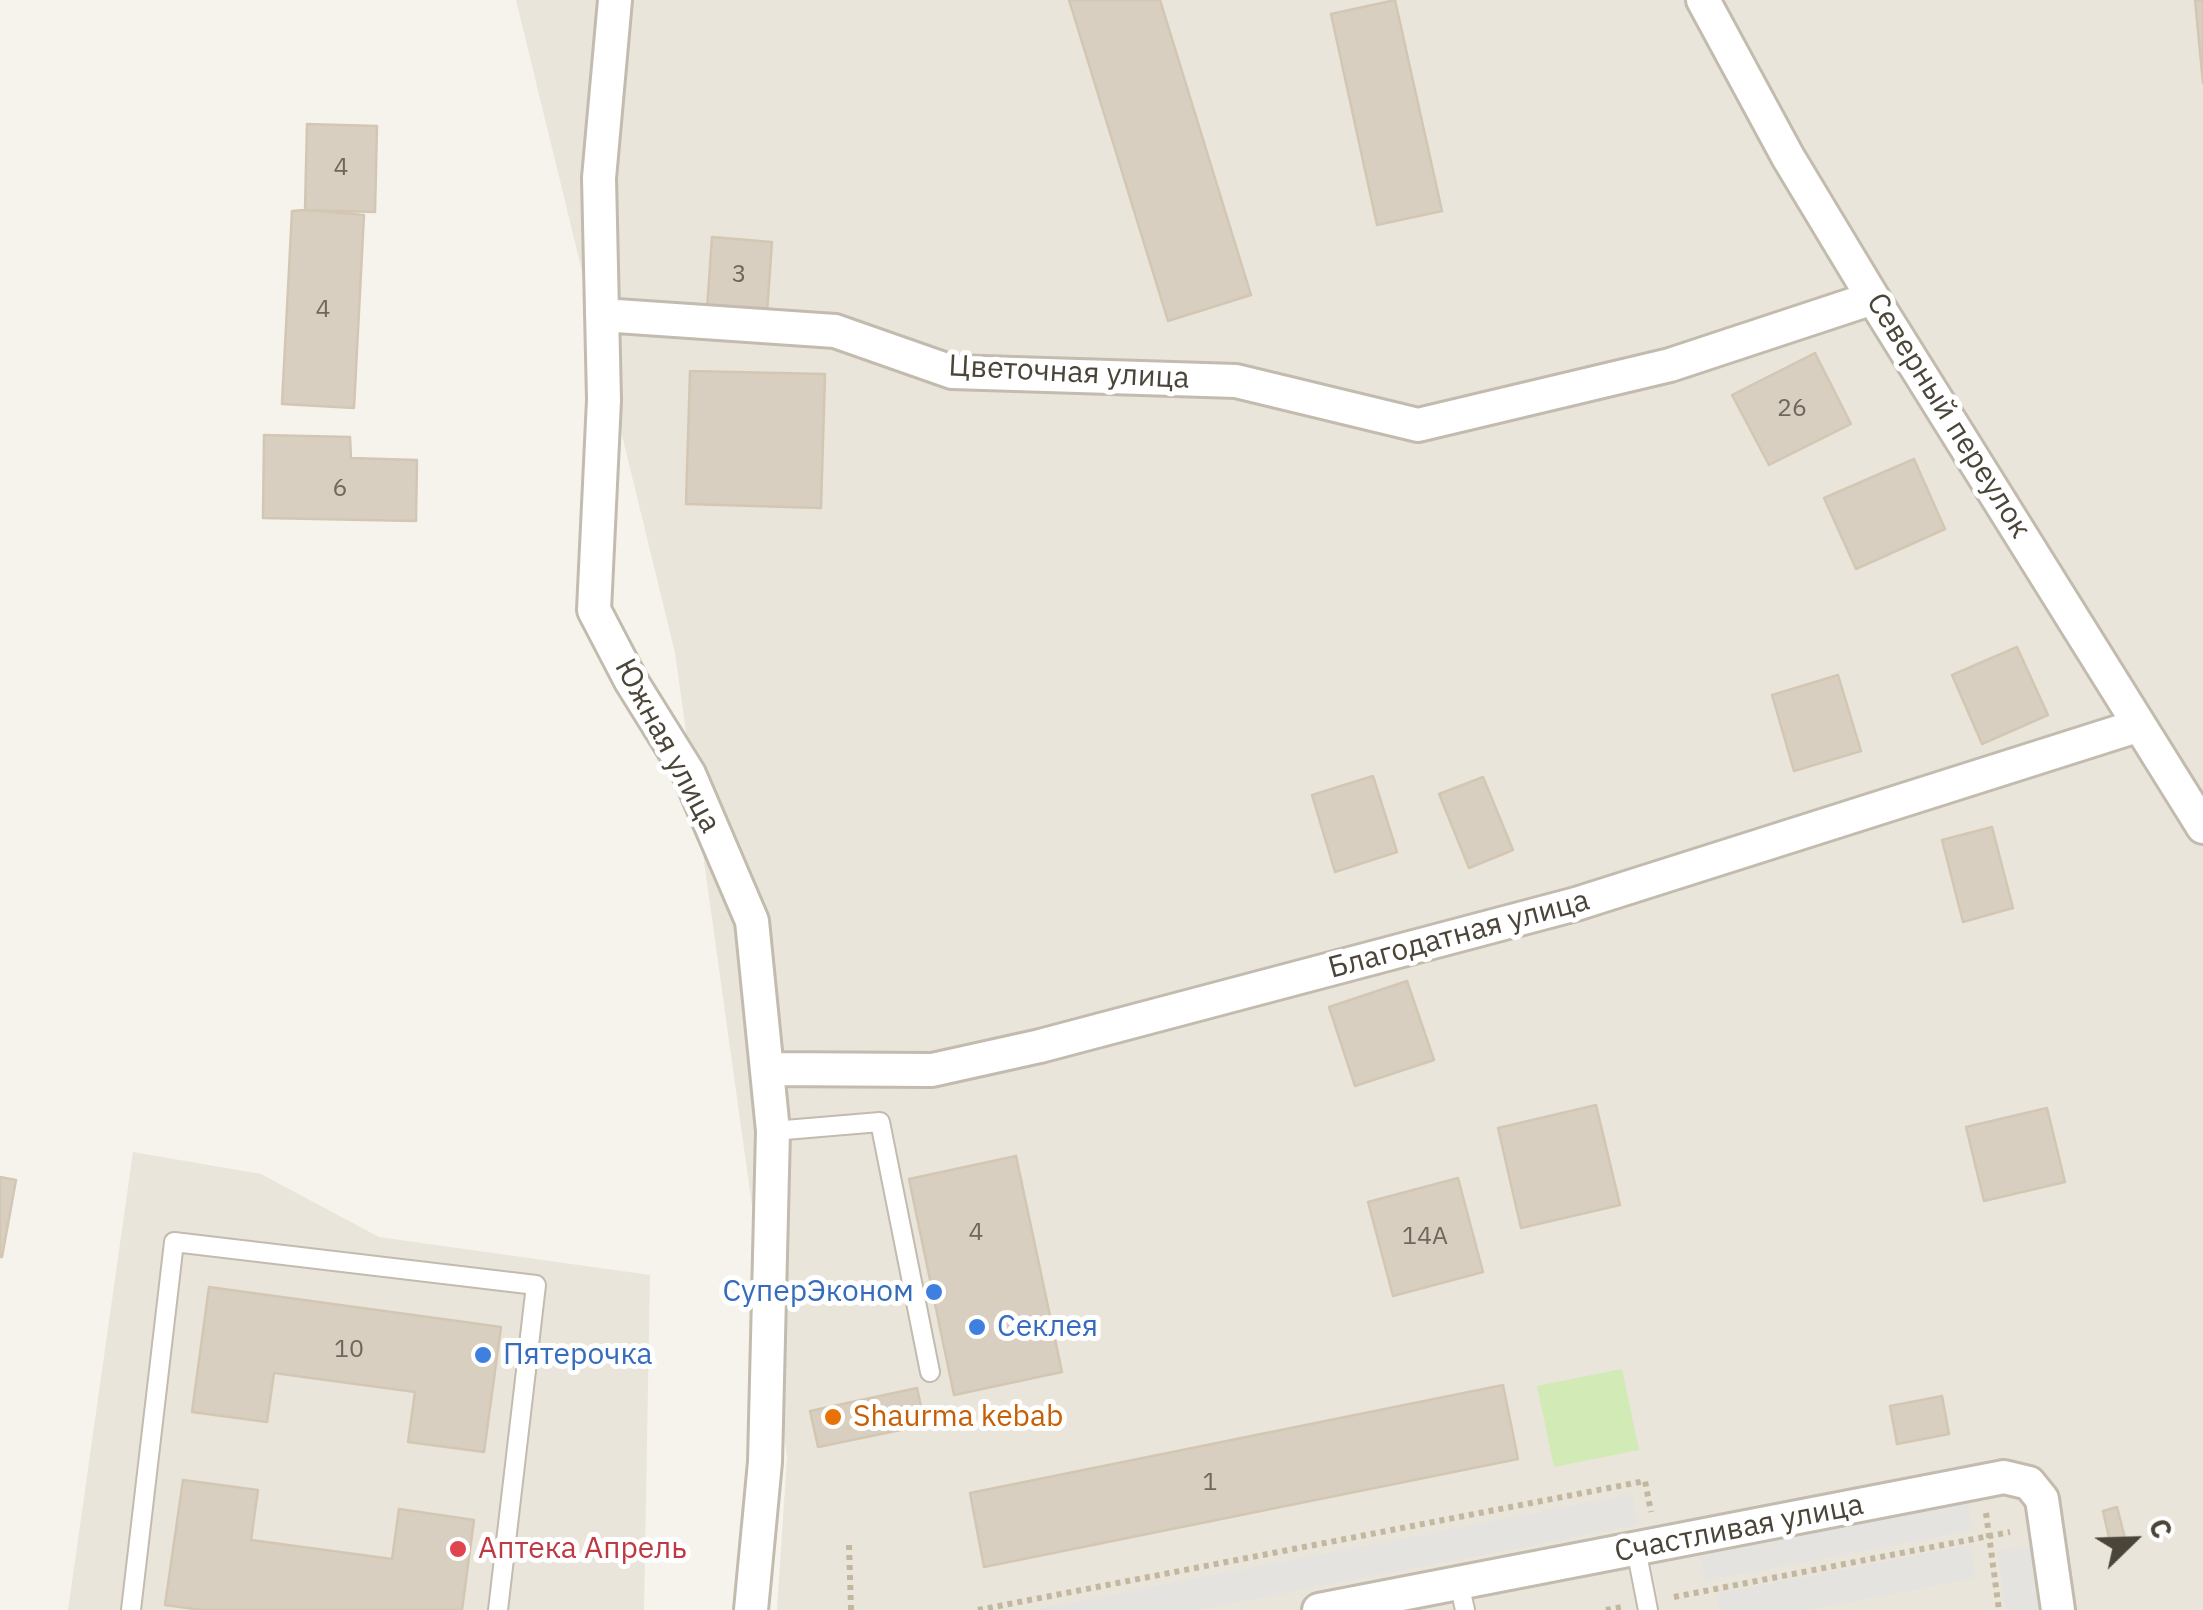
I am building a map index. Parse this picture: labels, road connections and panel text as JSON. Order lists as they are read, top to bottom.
{
  "streets": {
    "street": [
      "Цветочная улица",
      "Северный переулок",
      "Южная улица",
      "Благодатная улица",
      "Счастливая улица"
    ]
  },
  "crossings": [
    ["Цветочная улица", "Северный переулок"],
    ["Цветочная улица", "Южная улица"],
    ["Северный переулок", "Благодатная улица"],
    ["Южная улица", "Благодатная улица"]
  ],
  "places": [
    "СуперЭконом",
    "Секлея",
    "Пятерочка",
    "Shaurma kebab",
    "Аптека Апрель"
  ],
  "house_numbers": [
    "4",
    "3",
    "4",
    "26",
    "6",
    "4",
    "14А",
    "10",
    "1"
  ],
  "north": "top right"
}
